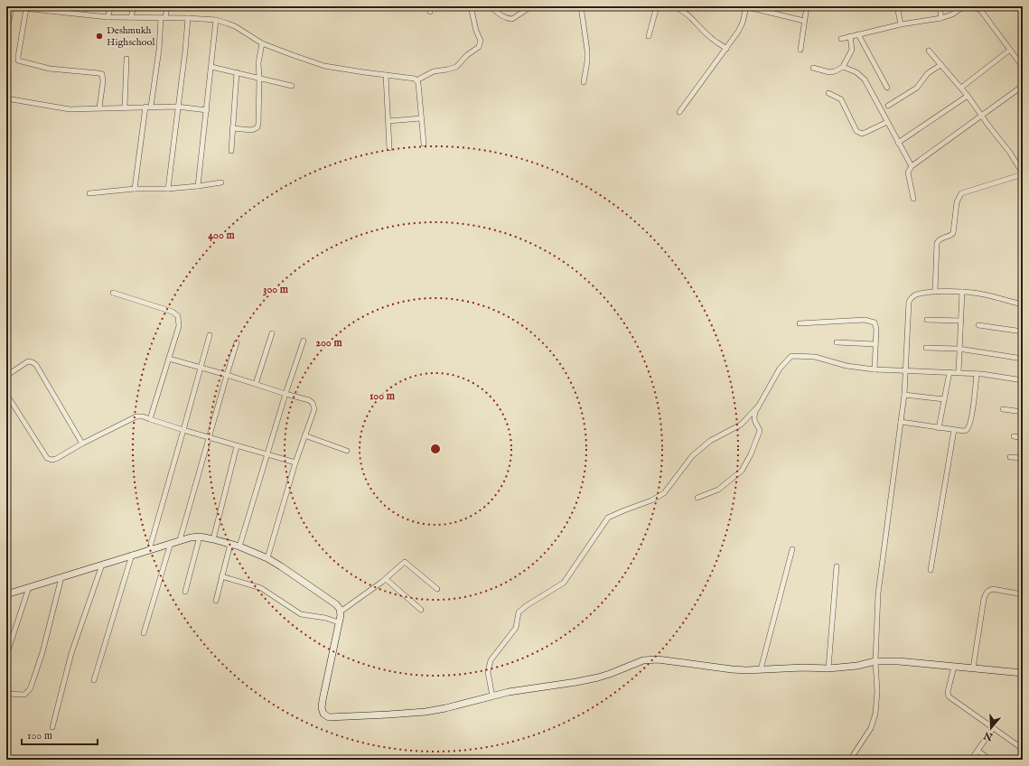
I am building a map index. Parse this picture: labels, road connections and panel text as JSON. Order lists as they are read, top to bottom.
{
  "places": ["Deshmukh Highschool"],
  "scale_bar": "100 m",
  "north": "bottom",
  "rings": [
    "400 m",
    "300 m",
    "200 m",
    "100 m"
  ]
}
